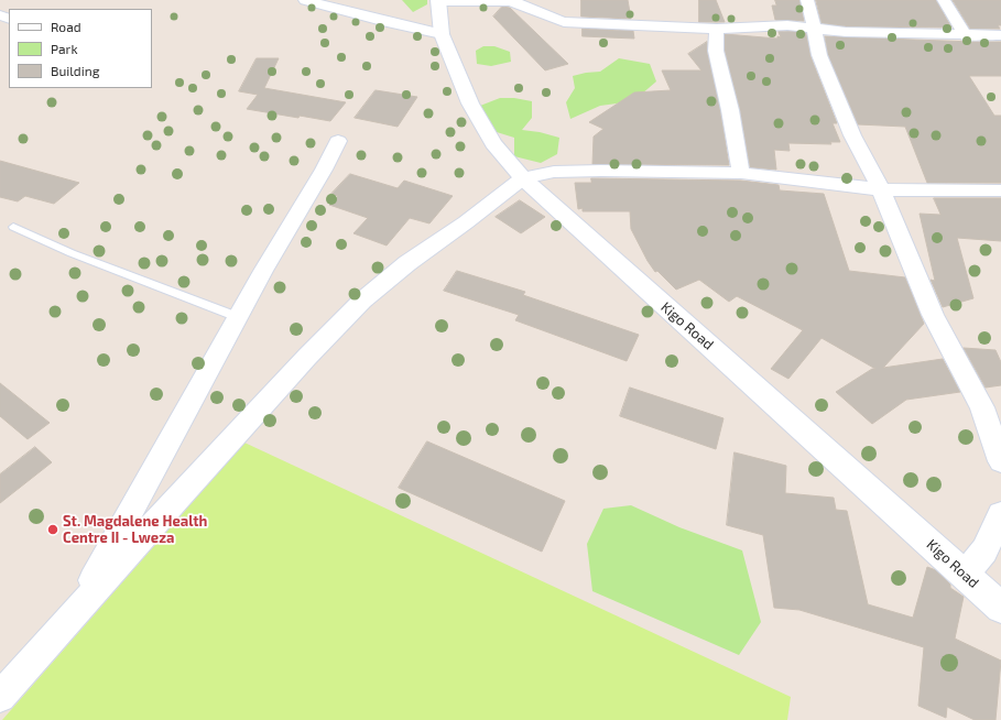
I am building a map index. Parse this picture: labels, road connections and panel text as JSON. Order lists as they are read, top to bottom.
{
  "streets": {
    "street": ["Kigo Road"]
  },
  "places": ["St. Magdalene Health Centre II - Lweza"],
  "legend": ["Road", "Park", "Building"]
}
